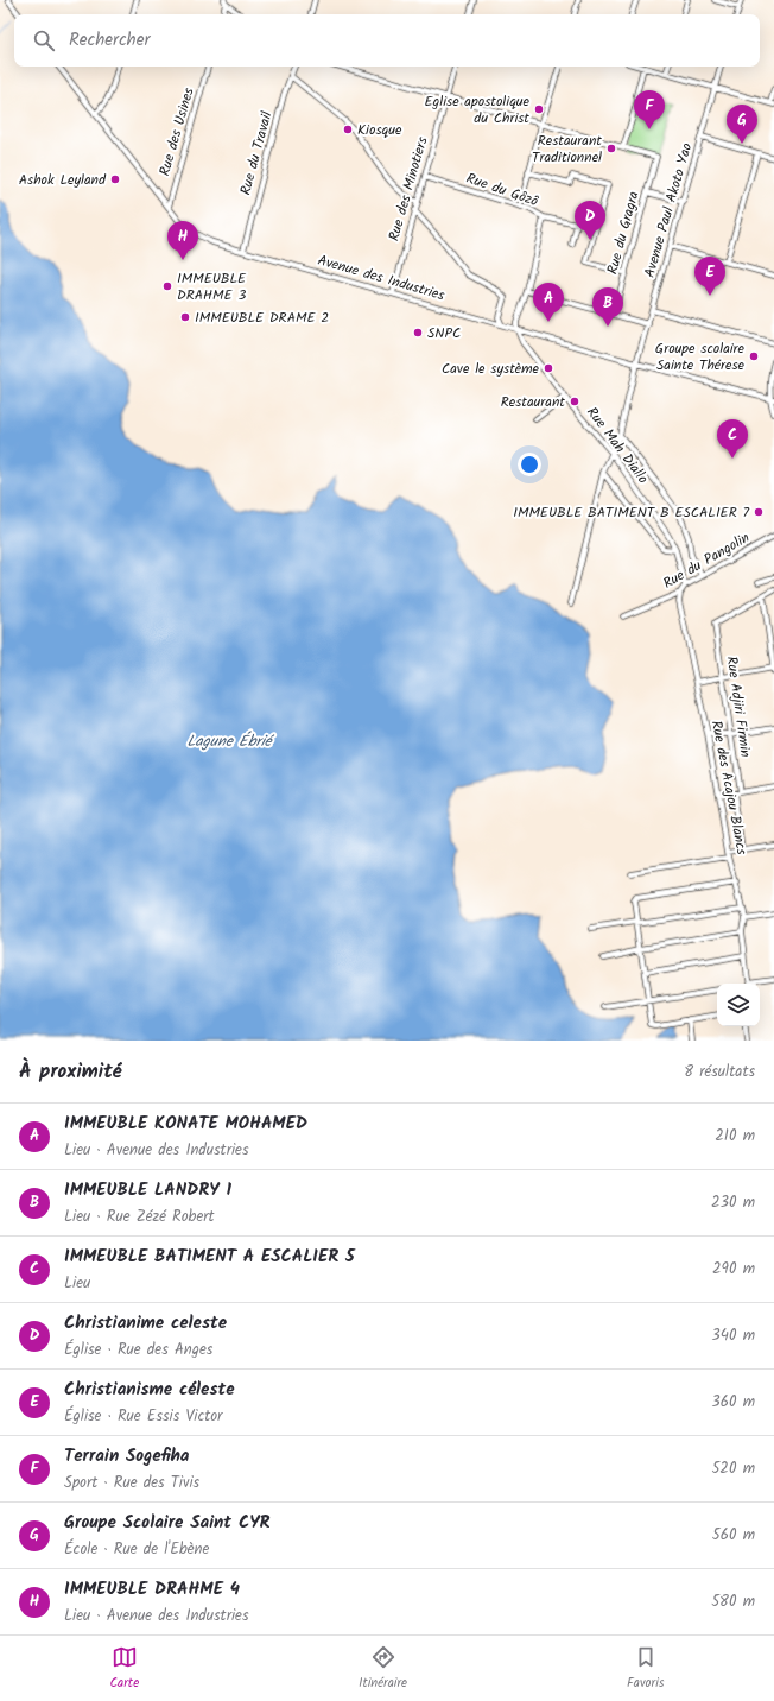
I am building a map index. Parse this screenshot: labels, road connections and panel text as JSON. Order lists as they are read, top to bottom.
{
  "streets": {
    "street": [
      "Rue des Usines",
      "Rue du Travail",
      "Rue des Minotiers",
      "Rue du Gôzô",
      "Avenue Paul Akoto Yao",
      "Rue du Gragra",
      "Avenue des Industries",
      "Rue Mah Diallo",
      "Rue du Pangolin",
      "Rue Adjiri Firmin",
      "Rue des Acajou Blancs"
    ]
  },
  "crossings": [
    ["Rue des Usines", "Avenue des Industries"],
    ["Rue du Travail", "Avenue des Industries"],
    ["Rue des Minotiers", "Rue du Gôzô"],
    ["Rue des Minotiers", "Avenue des Industries"],
    ["Rue du Gôzô", "Avenue des Industries"],
    ["Rue du Gôzô", "Rue Mah Diallo"],
    ["Avenue Paul Akoto Yao", "Avenue des Industries"],
    ["Avenue Paul Akoto Yao", "Rue Mah Diallo"],
    ["Avenue des Industries", "Rue Mah Diallo"],
    ["Rue Mah Diallo", "Rue du Pangolin"],
    ["Rue du Pangolin", "Rue des Acajou Blancs"]
  ],
  "water": ["Lagune Ébrié"],
  "places": [
    "Eglise apostolique du Christ",
    "Kiosque",
    "Restaurant Traditionnel",
    "Ashok Leyland",
    "IMMEUBLE DRAHME 3",
    "IMMEUBLE DRAME 2",
    "SNPC",
    "Groupe scolaire Sainte Thérese",
    "Cave le système",
    "Restaurant",
    "IMMEUBLE BATIMENT B ESCALIER 7"
  ],
  "page": {
    "search": "Rechercher",
    "pins": [
      "F",
      "G",
      "D",
      "H",
      "E",
      "A",
      "B",
      "C"
    ],
    "heading": ["À proximité", "8 résultats"],
    "list": [
      {
        "mark": "A",
        "name": "IMMEUBLE KONATE MOHAMED",
        "note": "Lieu · Avenue des Industries",
        "value": "210 m"
      },
      {
        "mark": "B",
        "name": "IMMEUBLE LANDRY 1",
        "note": "Lieu · Rue Zézé Robert",
        "value": "230 m"
      },
      {
        "mark": "C",
        "name": "IMMEUBLE BATIMENT A ESCALIER 5",
        "note": "Lieu",
        "value": "290 m"
      },
      {
        "mark": "D",
        "name": "Christianime celeste",
        "note": "Église · Rue des Anges",
        "value": "340 m"
      },
      {
        "mark": "E",
        "name": "Christianisme céleste",
        "note": "Église · Rue Essis Victor",
        "value": "360 m"
      },
      {
        "mark": "F",
        "name": "Terrain Sogefiha",
        "note": "Sport · Rue des Tivis",
        "value": "520 m"
      },
      {
        "mark": "G",
        "name": "Groupe Scolaire Saint CYR",
        "note": "École · Rue de l'Ebène",
        "value": "560 m"
      },
      {
        "mark": "H",
        "name": "IMMEUBLE DRAHME 4",
        "note": "Lieu · Avenue des Industries",
        "value": "580 m"
      }
    ],
    "nav": ["Carte", "Itinéraire", "Favoris"]
  }
}
